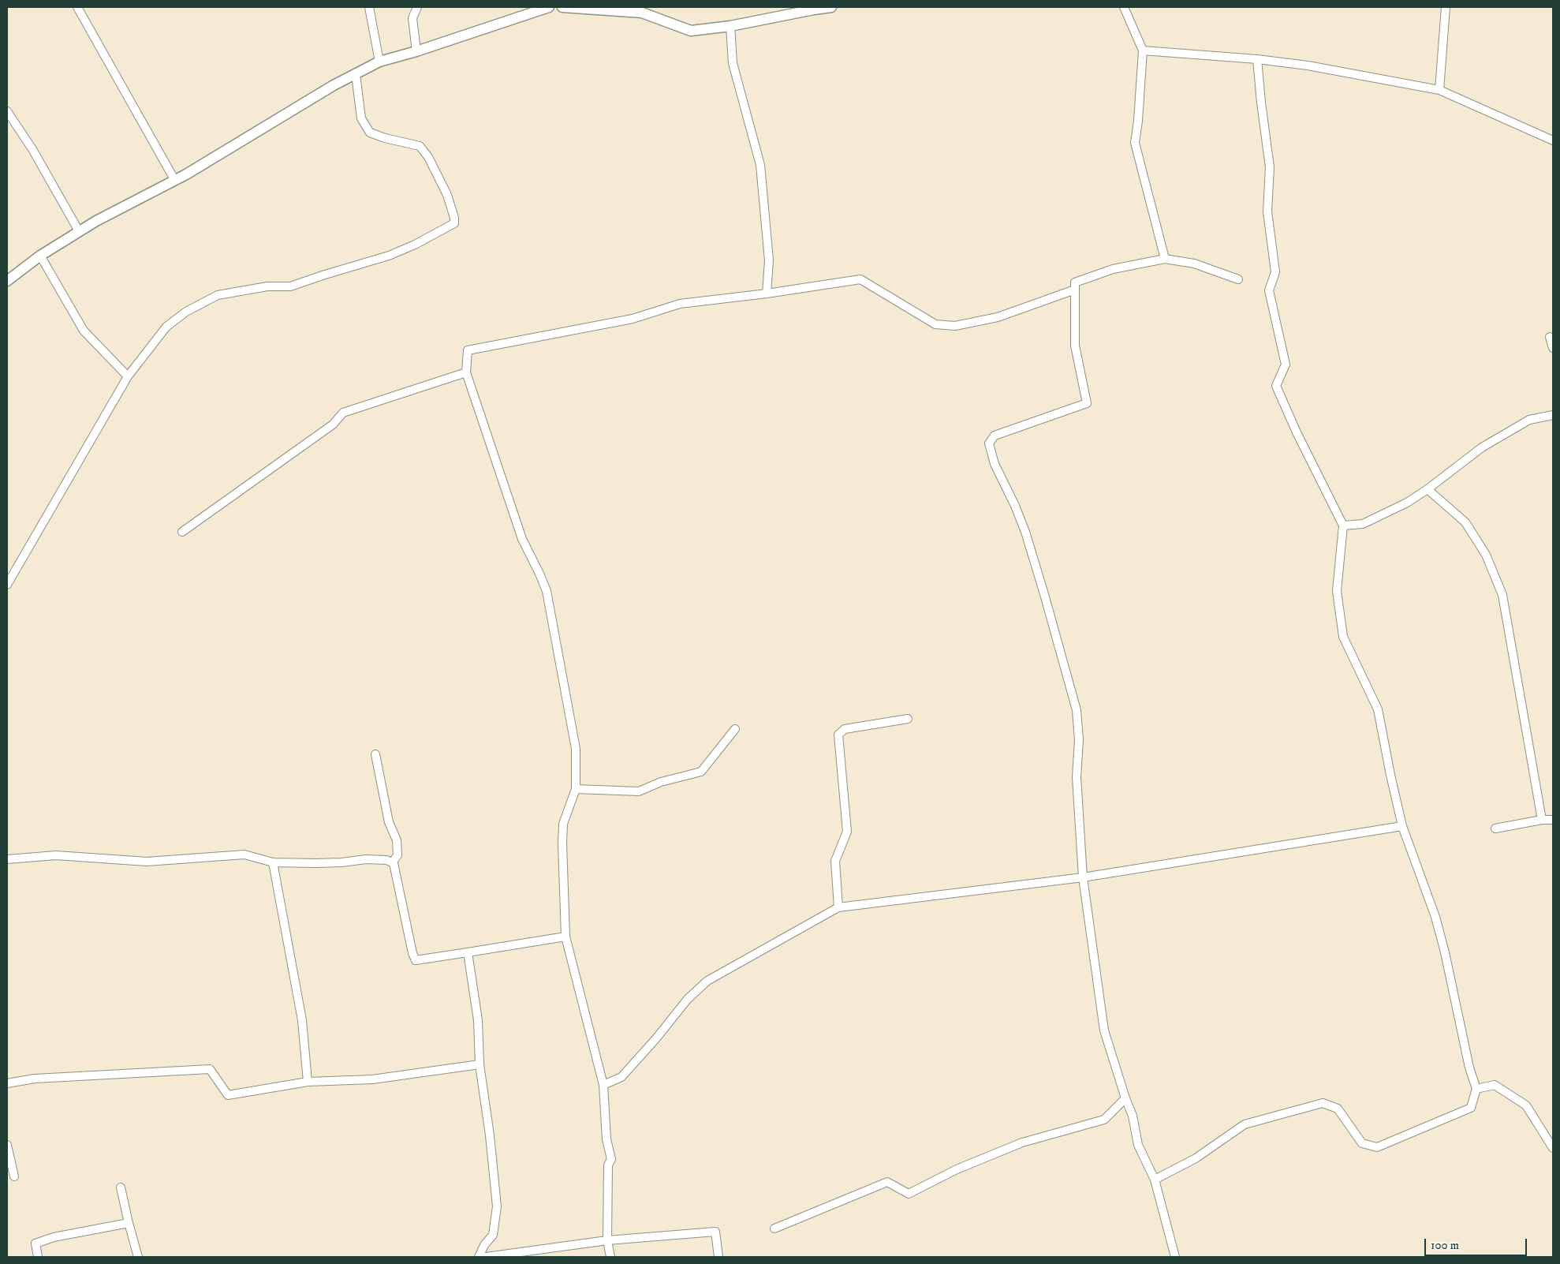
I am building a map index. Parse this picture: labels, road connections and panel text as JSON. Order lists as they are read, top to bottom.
{
  "scale_bar": "100 m"
}
